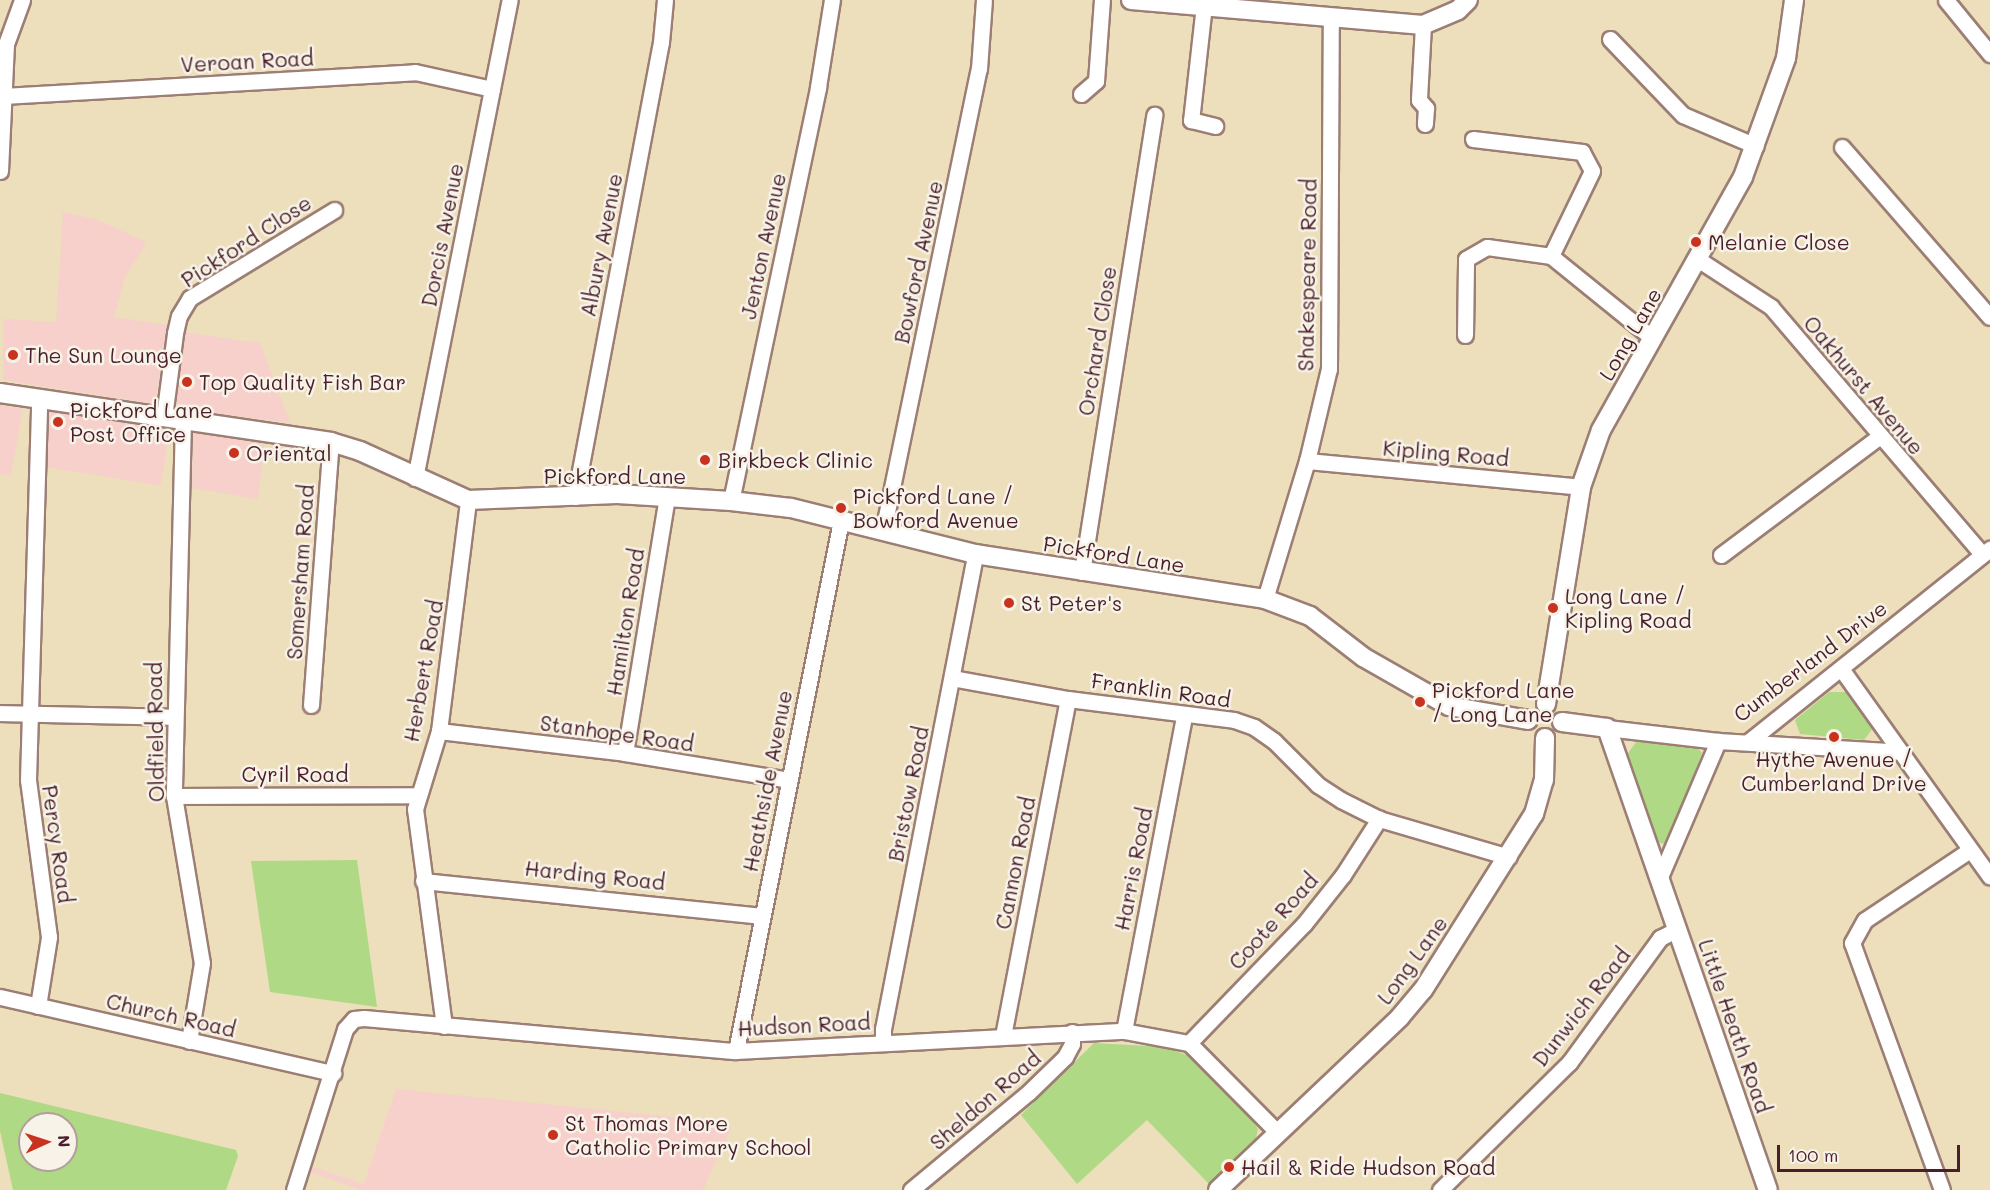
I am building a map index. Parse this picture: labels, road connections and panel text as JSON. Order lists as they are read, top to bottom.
{
  "streets": {
    "street": [
      "Veroan Road",
      "Dorcis Avenue",
      "Pickford Close",
      "Albury Avenue",
      "Jenton Avenue",
      "Bowford Avenue",
      "Shakespeare Road",
      "Long Lane",
      "Orchard Close",
      "Oakhurst Avenue",
      "Kipling Road",
      "Pickford Lane",
      "Somersham Road",
      "Hamilton Road",
      "Cumberland Drive",
      "Herbert Road",
      "Franklin Road",
      "Oldfield Road",
      "Stanhope Road",
      "Cyril Road",
      "Heathside Avenue",
      "Bristow Road",
      "Percy Road",
      "Cannon Road",
      "Harris Road",
      "Harding Road",
      "Coote Road",
      "Dunwich Road",
      "Church Road",
      "Hudson Road",
      "Little Heath Road",
      "Sheldon Road"
    ]
  },
  "crossings": [
    ["Veroan Road", "Dorcis Avenue"],
    ["Dorcis Avenue", "Pickford Lane"],
    ["Pickford Close", "Pickford Lane"],
    ["Albury Avenue", "Pickford Lane"],
    ["Jenton Avenue", "Pickford Lane"],
    ["Bowford Avenue", "Pickford Lane"],
    ["Shakespeare Road", "Kipling Road"],
    ["Shakespeare Road", "Pickford Lane"],
    ["Long Lane", "Oakhurst Avenue"],
    ["Long Lane", "Kipling Road"],
    ["Long Lane", "Pickford Lane"],
    ["Long Lane", "Cumberland Drive"],
    ["Long Lane", "Franklin Road"],
    ["Orchard Close", "Pickford Lane"],
    ["Oakhurst Avenue", "Cumberland Drive"],
    ["Pickford Lane", "Somersham Road"],
    ["Pickford Lane", "Hamilton Road"],
    ["Pickford Lane", "Cumberland Drive"],
    ["Pickford Lane", "Herbert Road"],
    ["Pickford Lane", "Oldfield Road"],
    ["Pickford Lane", "Heathside Avenue"],
    ["Pickford Lane", "Bristow Road"],
    ["Pickford Lane", "Percy Road"],
    ["Hamilton Road", "Stanhope Road"],
    ["Cumberland Drive", "Little Heath Road"],
    ["Herbert Road", "Stanhope Road"],
    ["Herbert Road", "Cyril Road"],
    ["Herbert Road", "Harding Road"],
    ["Herbert Road", "Hudson Road"],
    ["Franklin Road", "Bristow Road"],
    ["Franklin Road", "Cannon Road"],
    ["Franklin Road", "Harris Road"],
    ["Franklin Road", "Coote Road"],
    ["Oldfield Road", "Cyril Road"],
    ["Oldfield Road", "Church Road"],
    ["Stanhope Road", "Heathside Avenue"],
    ["Heathside Avenue", "Harding Road"],
    ["Heathside Avenue", "Hudson Road"],
    ["Bristow Road", "Hudson Road"],
    ["Percy Road", "Church Road"],
    ["Cannon Road", "Hudson Road"],
    ["Harris Road", "Hudson Road"],
    ["Coote Road", "Hudson Road"],
    ["Dunwich Road", "Little Heath Road"],
    ["Church Road", "Hudson Road"],
    ["Hudson Road", "Sheldon Road"]
  ],
  "places": [
    "Melanie Close",
    "The Sun Lounge",
    "Top Quality Fish Bar",
    "Pickford Lane Post Office",
    "Oriental",
    "Birkbeck Clinic",
    "Pickford Lane / Bowford Avenue",
    "St Peter's",
    "Long Lane / Kipling Road",
    "Pickford Lane / Long Lane",
    "Hythe Avenue / Cumberland Drive",
    "St Thomas More Catholic Primary School",
    "Hail & Ride Hudson Road"
  ],
  "scale_bar": "100 m",
  "north": "right"
}
